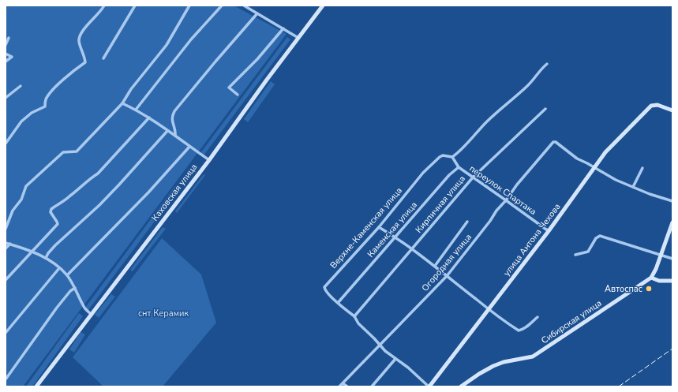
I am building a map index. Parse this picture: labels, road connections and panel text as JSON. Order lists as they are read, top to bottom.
{
  "streets": {
    "street": [
      "переулок Спартака",
      "Каховская улица",
      "Кирпичная улица",
      "Верхне-Каменская улица",
      "Каменская улица",
      "улица Антона Чехова",
      "Огородная улица",
      "Сибирская улица"
    ]
  },
  "crossings": [
    ["переулок Спартака", "Кирпичная улица"],
    ["переулок Спартака", "Верхне-Каменская улица"],
    ["переулок Спартака", "Каменская улица"],
    ["переулок Спартака", "улица Антона Чехова"],
    ["переулок Спартака", "Огородная улица"],
    ["Кирпичная улица", "Верхне-Каменская улица"],
    ["Верхне-Каменская улица", "Каменская улица"],
    ["Верхне-Каменская улица", "улица Антона Чехова"],
    ["Верхне-Каменская улица", "Огородная улица"],
    ["улица Антона Чехова", "Огородная улица"]
  ],
  "parks": ["снт Керамик"],
  "places": ["Автоспас"]
}
